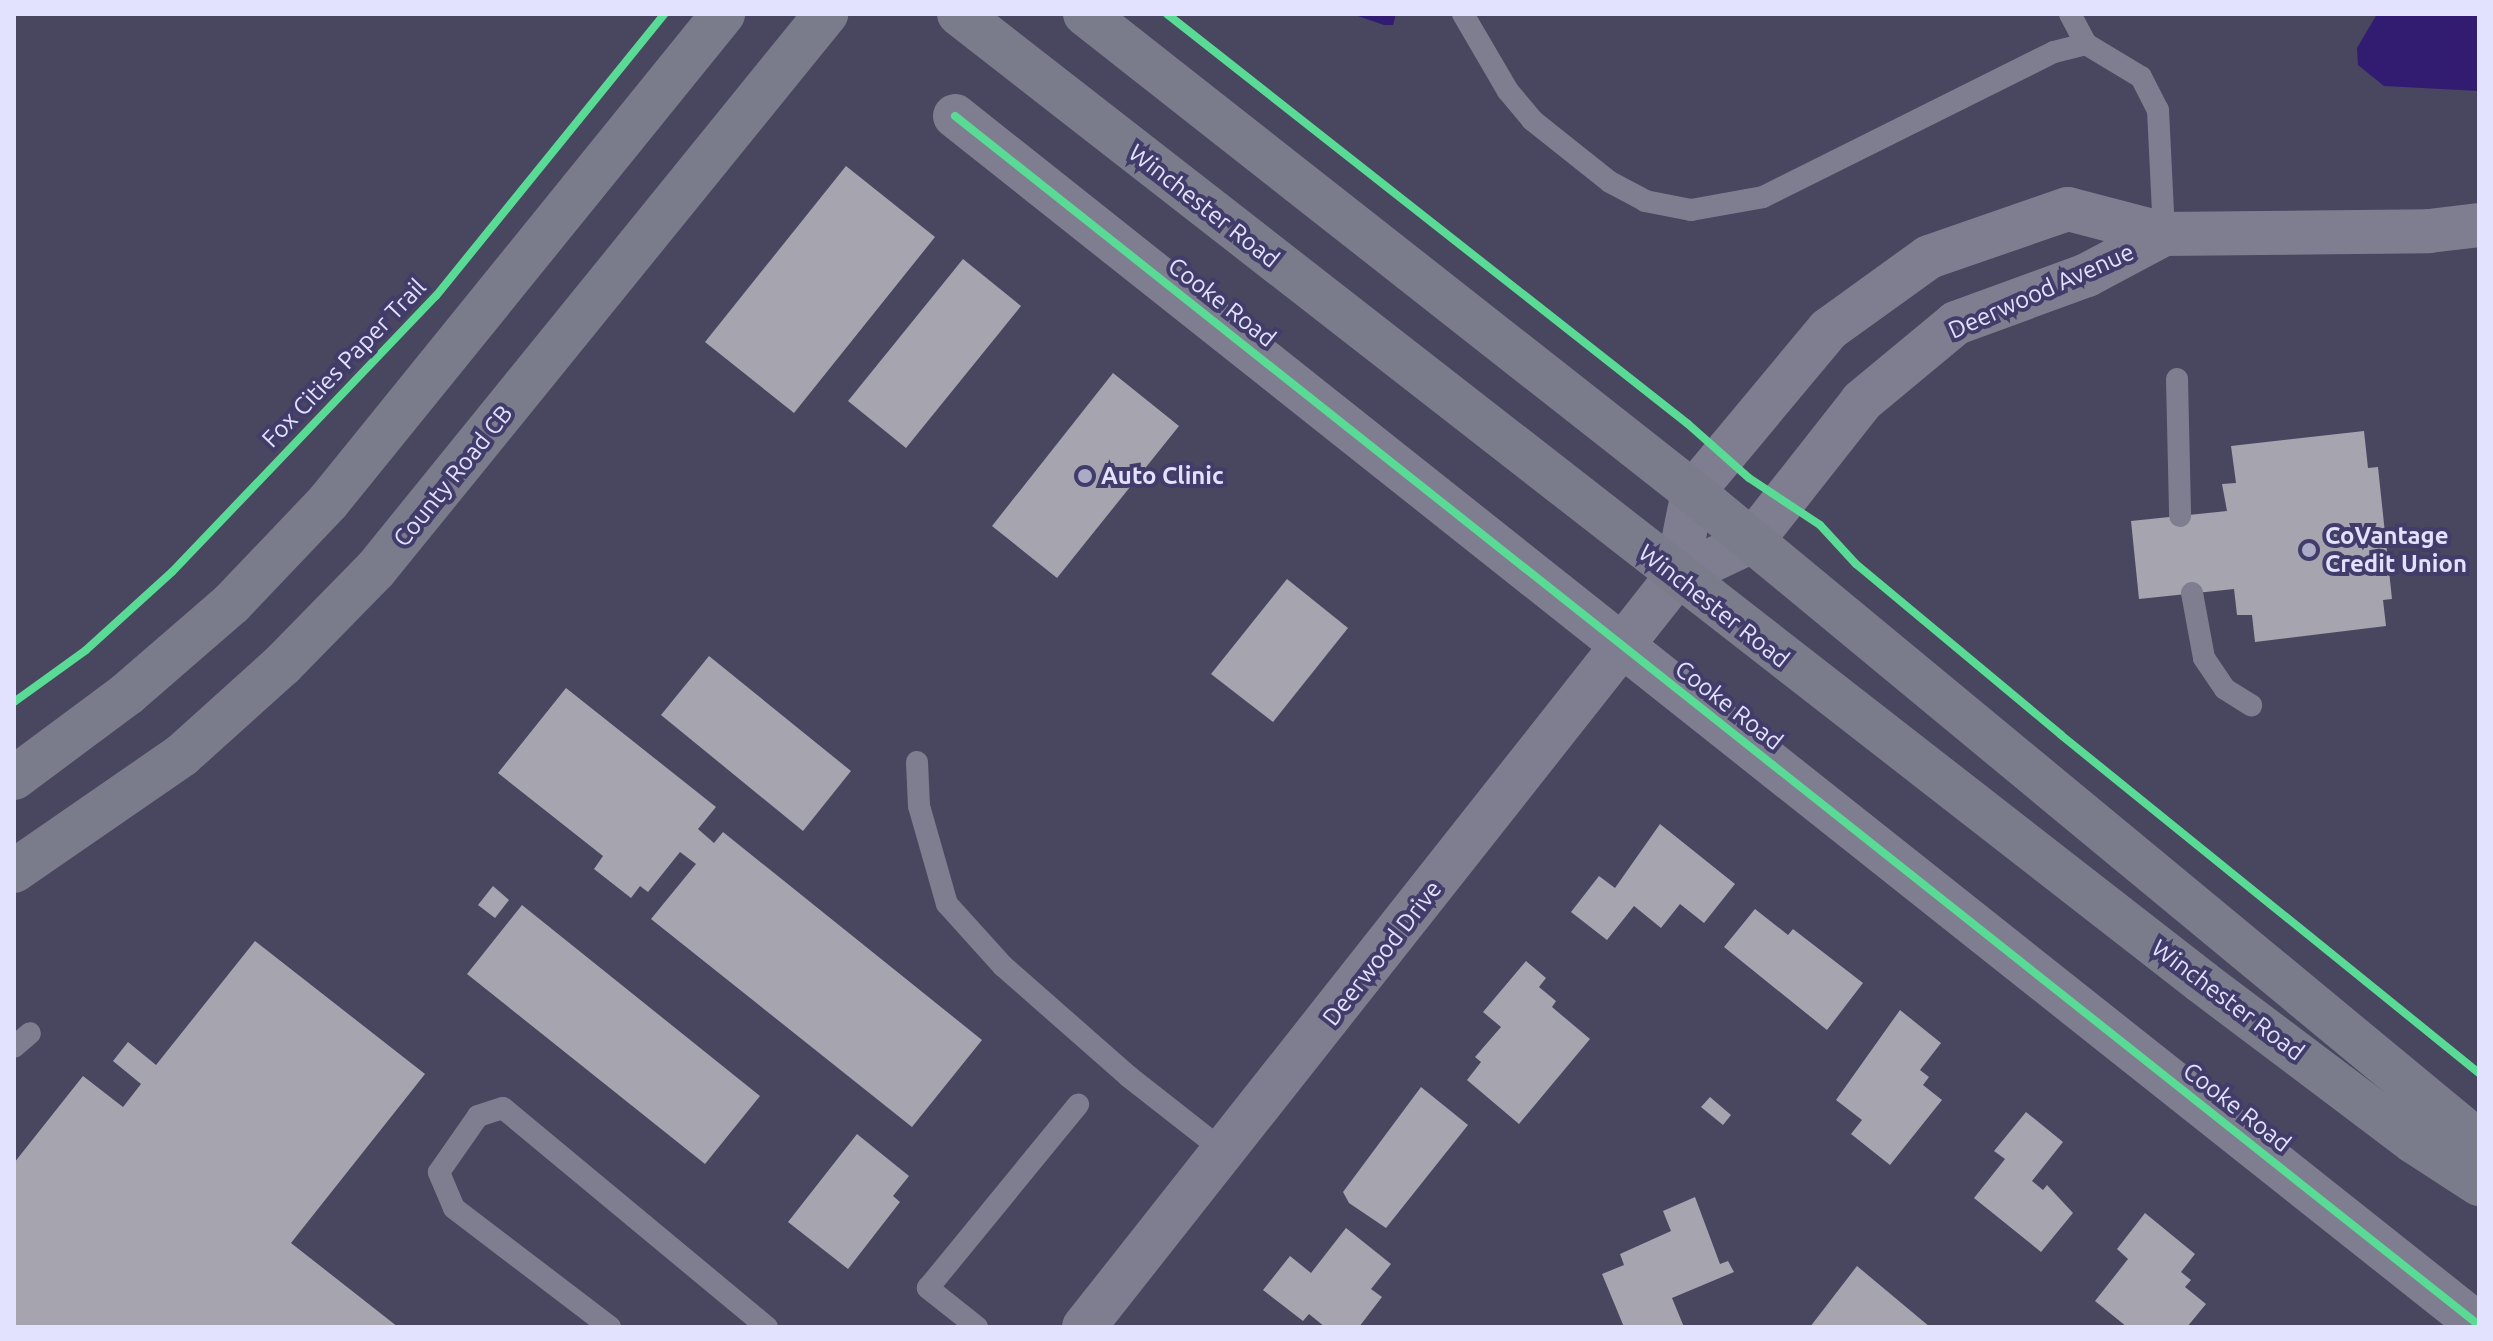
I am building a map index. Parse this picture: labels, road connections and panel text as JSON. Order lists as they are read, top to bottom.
{
  "streets": {
    "main road": ["Winchester Road", "County Road CB"],
    "street": ["Deerwood Avenue", "Cooke Road", "Deerwood Drive"],
    "cycle path": ["Fox Cities Paper Trail"]
  },
  "crossings": [
    ["Winchester Road", "Deerwood Avenue"],
    ["Winchester Road", "Deerwood Drive"],
    ["Deerwood Avenue", "Deerwood Drive"],
    ["Cooke Road", "Deerwood Drive"]
  ],
  "places": ["Auto Clinic", "CoVantage Credit Union"]
}
